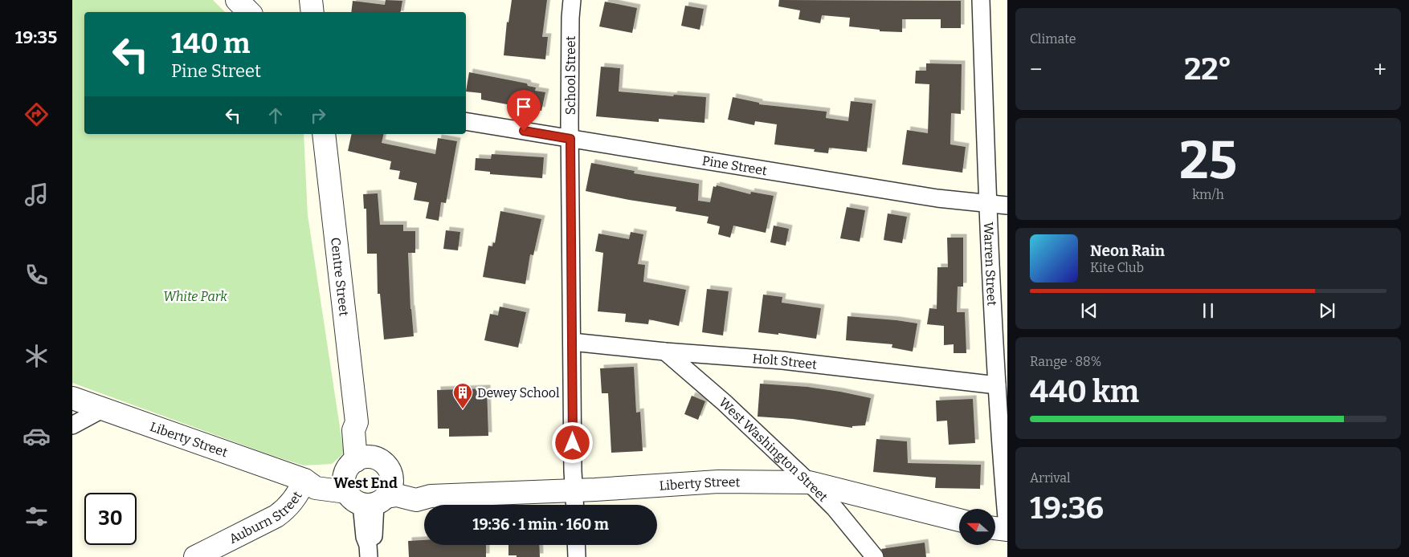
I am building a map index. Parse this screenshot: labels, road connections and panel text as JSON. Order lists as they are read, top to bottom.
{
  "streets": {
    "street": [
      "School Street",
      "Pine Street",
      "Warren Street",
      "Centre Street",
      "Holt Street",
      "Liberty Street",
      "West Washington Street",
      "Auburn Street"
    ]
  },
  "crossings": [
    ["School Street", "Pine Street"],
    ["School Street", "Holt Street"],
    ["School Street", "Liberty Street"],
    ["Pine Street", "Warren Street"],
    ["Warren Street", "Holt Street"],
    ["Centre Street", "Liberty Street"],
    ["Holt Street", "West Washington Street"],
    ["Liberty Street", "West Washington Street"],
    ["Liberty Street", "Auburn Street"]
  ],
  "districts": ["West End"],
  "parks": ["White Park"],
  "places": {
    "building": ["Dewey School"]
  },
  "north": "left",
  "page": {
    "tabs": "19:35",
    "tile": [
      "Climate",
      ["25", "km/h"],
      ["Range · 88%", "440 km"],
      ["Arrival", "19:36"]
    ],
    "turn": ["140 m", "Pine Street"],
    "heat": ["−", "22°", "+"],
    "song": ["Neon Rain", "Kite Club"],
    "limit": "30",
    "trip": "19:36 · 1 min · 160 m"
  }
}
